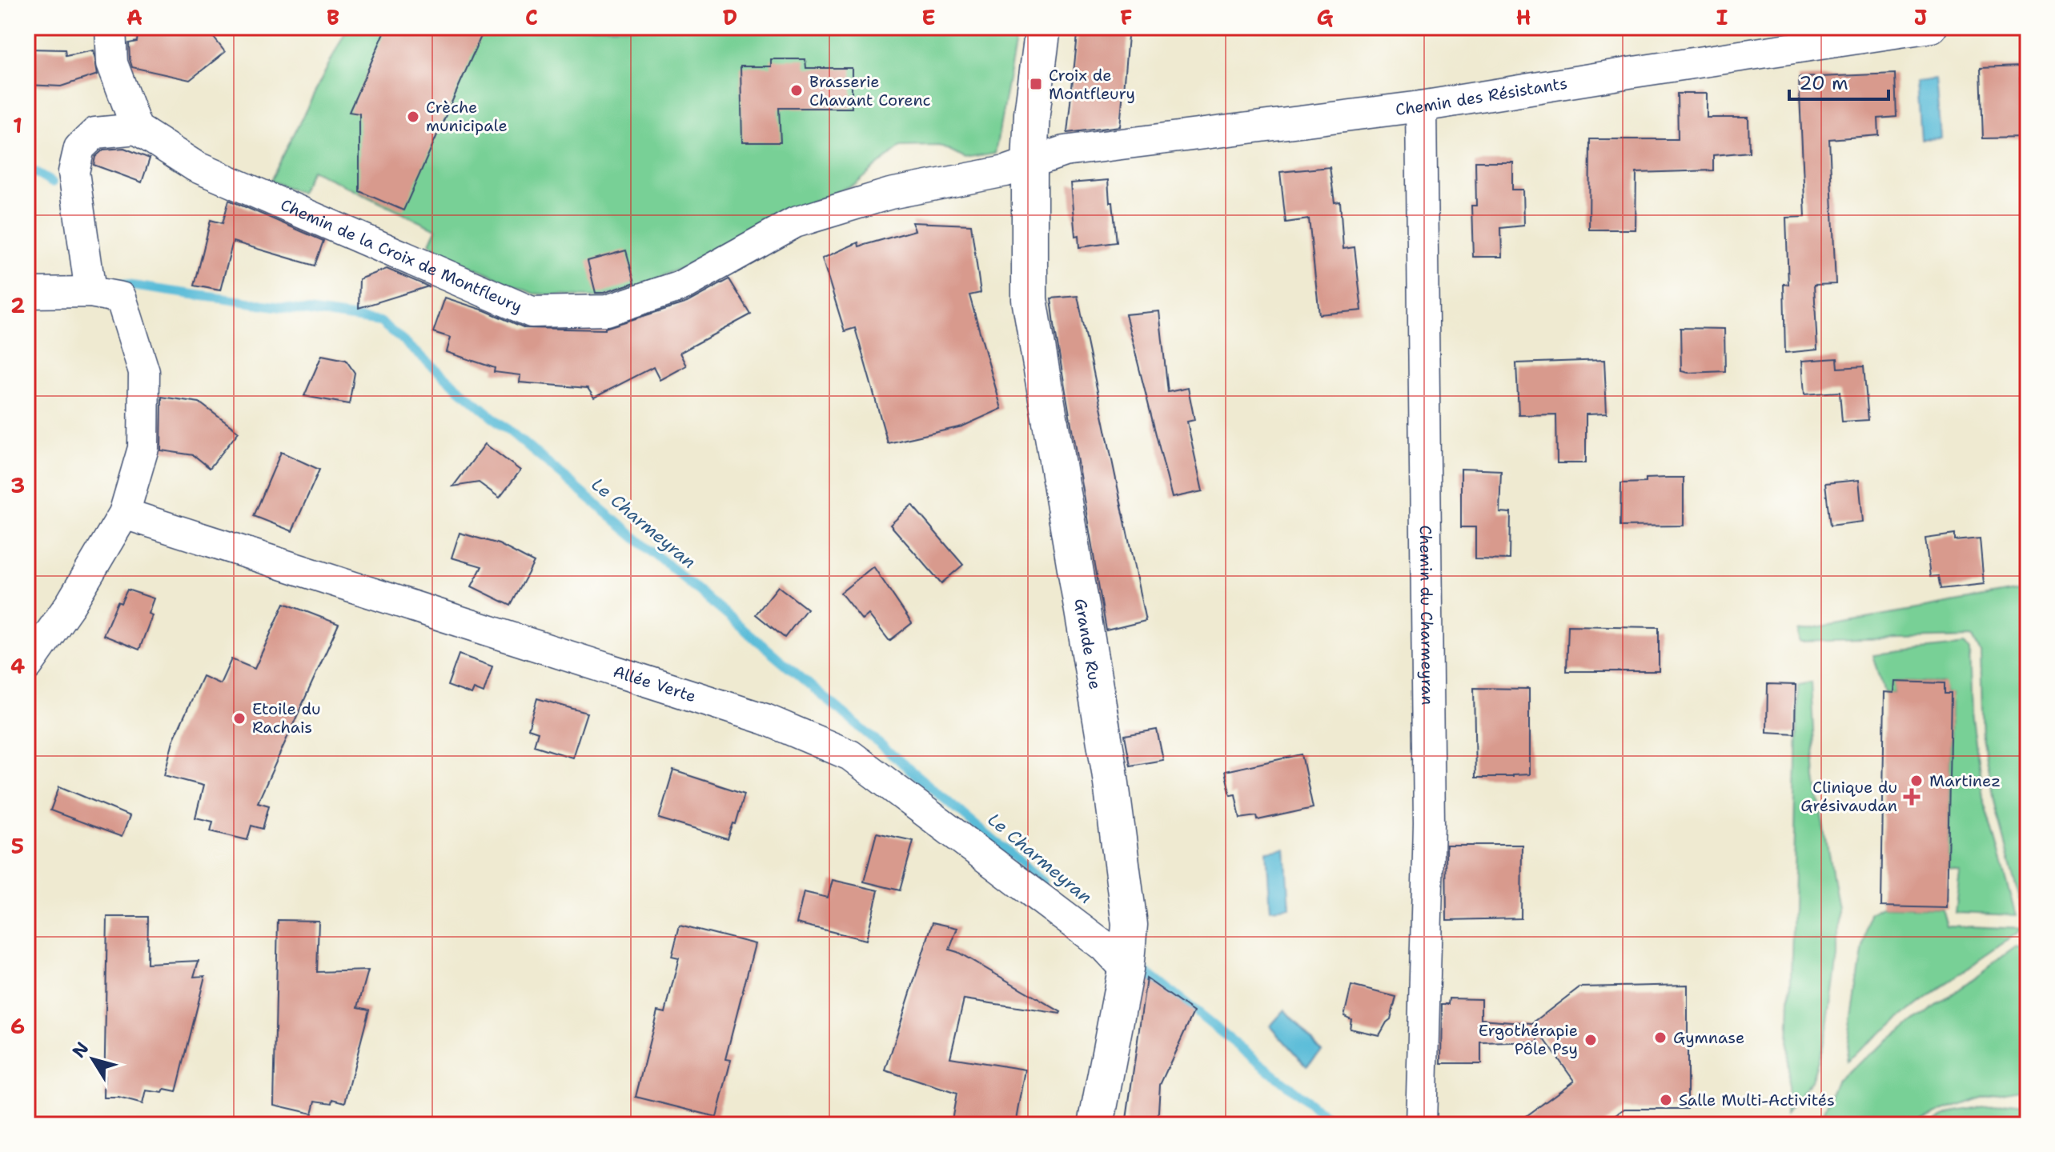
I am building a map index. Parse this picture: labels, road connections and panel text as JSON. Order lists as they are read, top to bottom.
{
  "streets": {
    "street": [
      "Chemin des Résistants",
      "Chemin de la Croix de Montfleury",
      "Chemin du Charmeyran",
      "Grande Rue",
      "Allée Verte"
    ]
  },
  "crossings": [
    ["Chemin des Résistants", "Chemin de la Croix de Montfleury"],
    ["Chemin des Résistants", "Chemin du Charmeyran"],
    ["Chemin des Résistants", "Grande Rue"],
    ["Chemin de la Croix de Montfleury", "Grande Rue"],
    ["Grande Rue", "Allée Verte"]
  ],
  "water": ["Le Charmeyran"],
  "places": {
    "transit": ["Croix de Montfleury"],
    "other": [
      "Brasserie Chavant Corenc",
      "Crèche municipale",
      "Etoile du Rachais",
      "Martinez",
      "Gymnase",
      "Ergothérapie Pôle Psy",
      "Salle Multi-Activités"
    ],
    "health": ["Clinique du Grésivaudan"]
  },
  "scale_bar": "20 m",
  "north": "top left",
  "grid": {
    "columns": [
      "A",
      "B",
      "C",
      "D",
      "E",
      "F",
      "G",
      "H",
      "I",
      "J"
    ],
    "rows": [
      "1",
      "2",
      "3",
      "4",
      "5",
      "6"
    ]
  }
}
